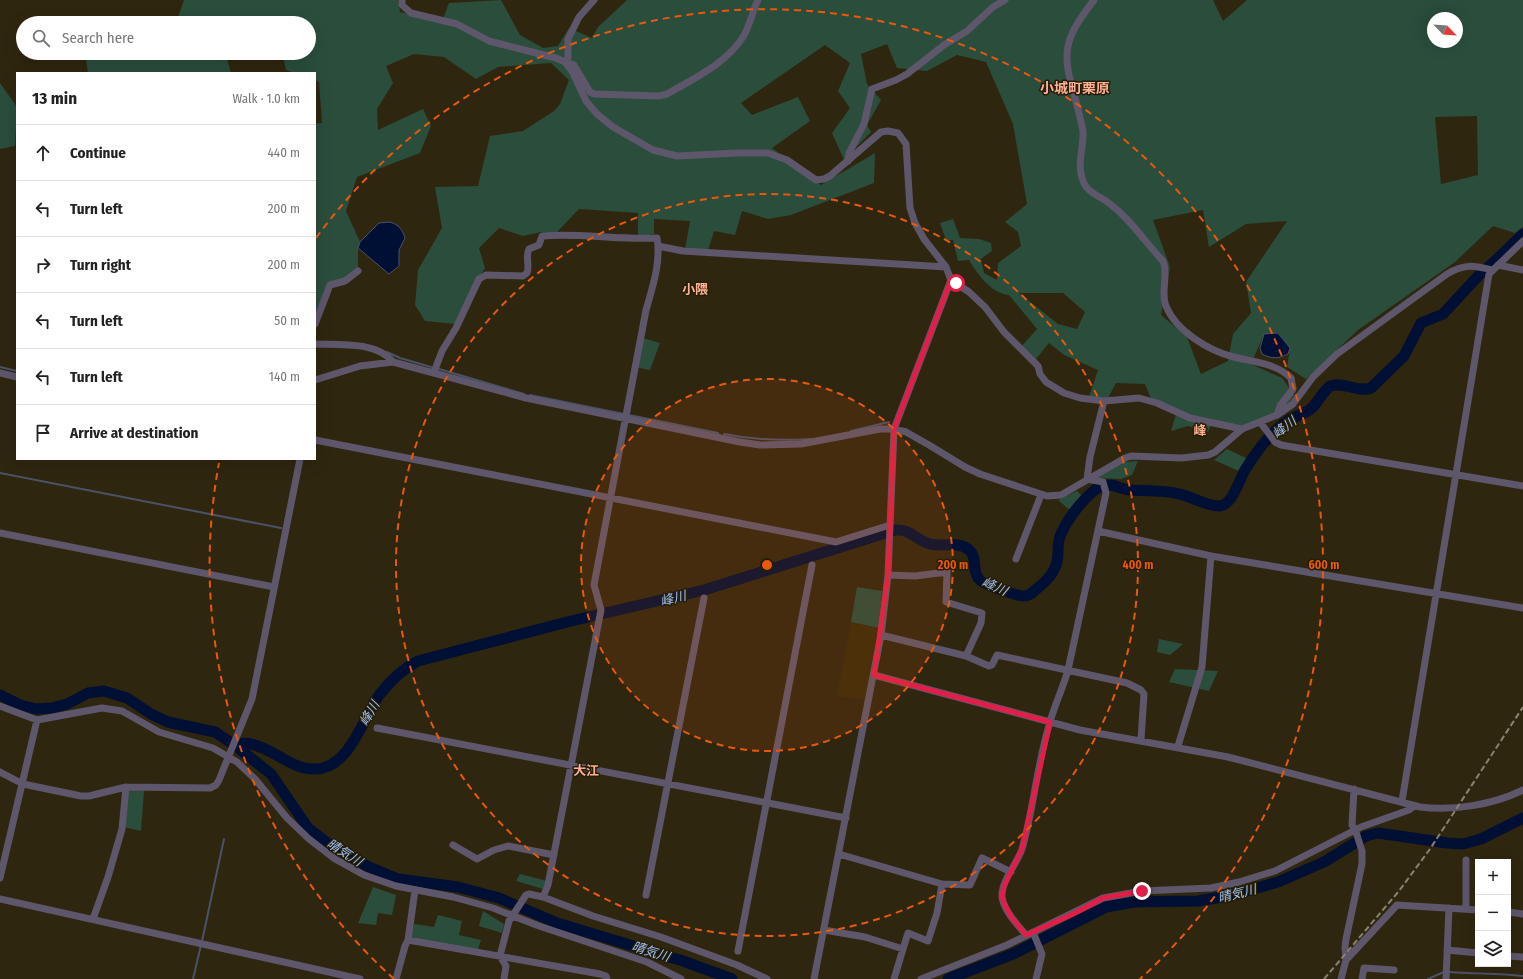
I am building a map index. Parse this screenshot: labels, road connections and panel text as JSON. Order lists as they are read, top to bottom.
{
  "districts": [
    "小城町栗原",
    "小隈",
    "峰",
    "大江"
  ],
  "water": ["峰川", "晴気川"],
  "north": "bottom right",
  "page": {
    "search": "Search here",
    "heading": ["13 min", "Walk · 1.0 km"],
    "list": [
      ["Continue", "440 m"],
      ["Turn left", "200 m"],
      ["Turn right", "200 m"],
      ["Turn left", "50 m"],
      ["Turn left", "140 m"],
      "Arrive at destination"
    ],
    "map_buttons": ["+", "−"]
  },
  "rings": ["200 m", "400 m", "600 m"]
}
